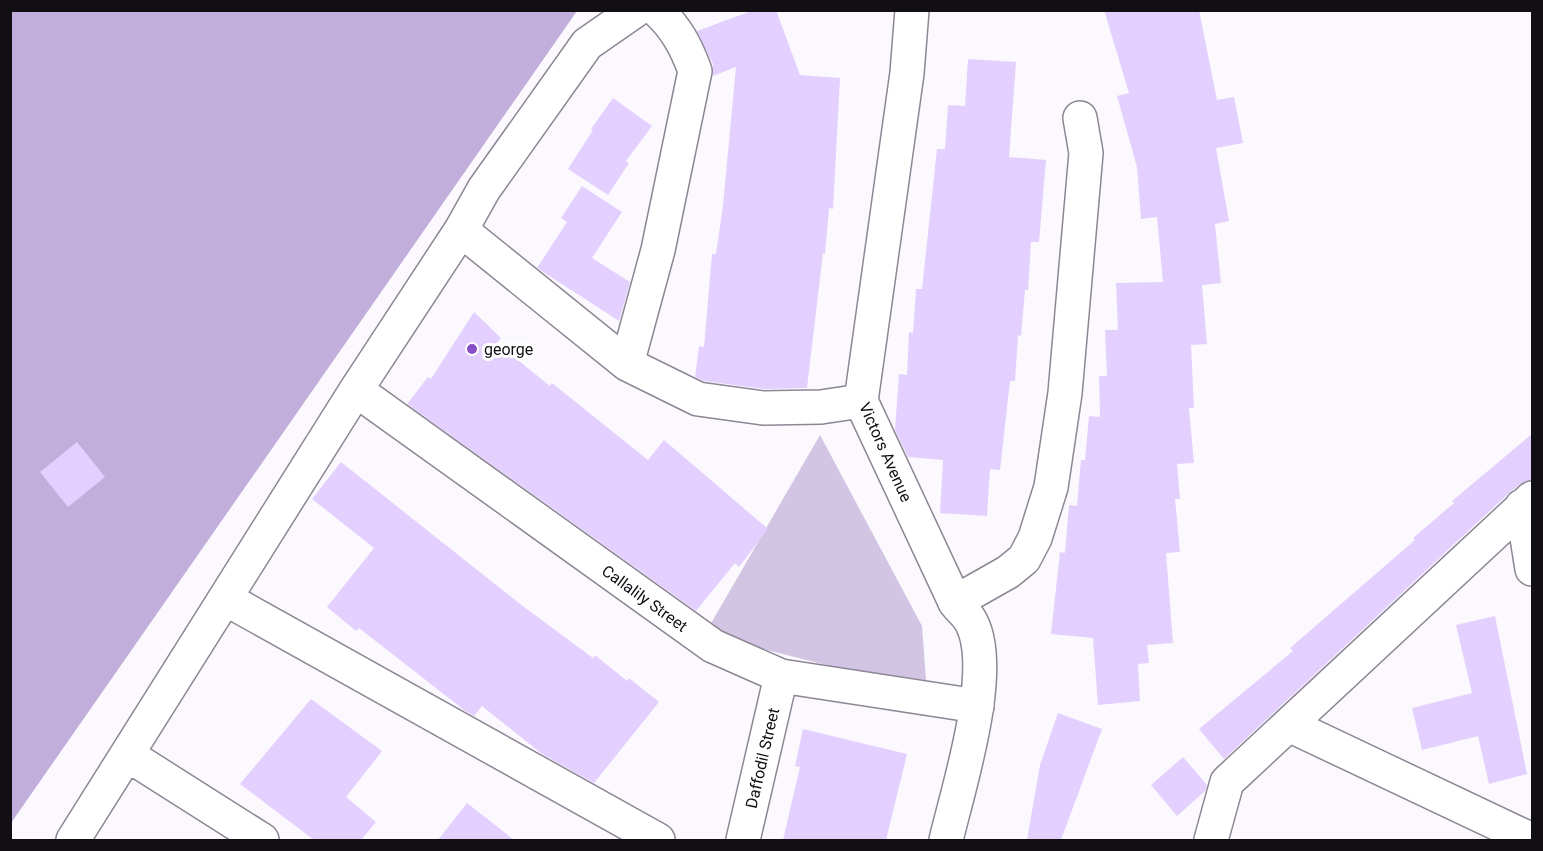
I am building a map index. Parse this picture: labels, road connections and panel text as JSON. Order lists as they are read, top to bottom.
{
  "streets": {
    "street": ["Victors Avenue", "Callalily Street", "Daffodil Street"]
  },
  "crossings": [
    ["Victors Avenue", "Callalily Street"],
    ["Callalily Street", "Daffodil Street"]
  ],
  "places": ["george"]
}
